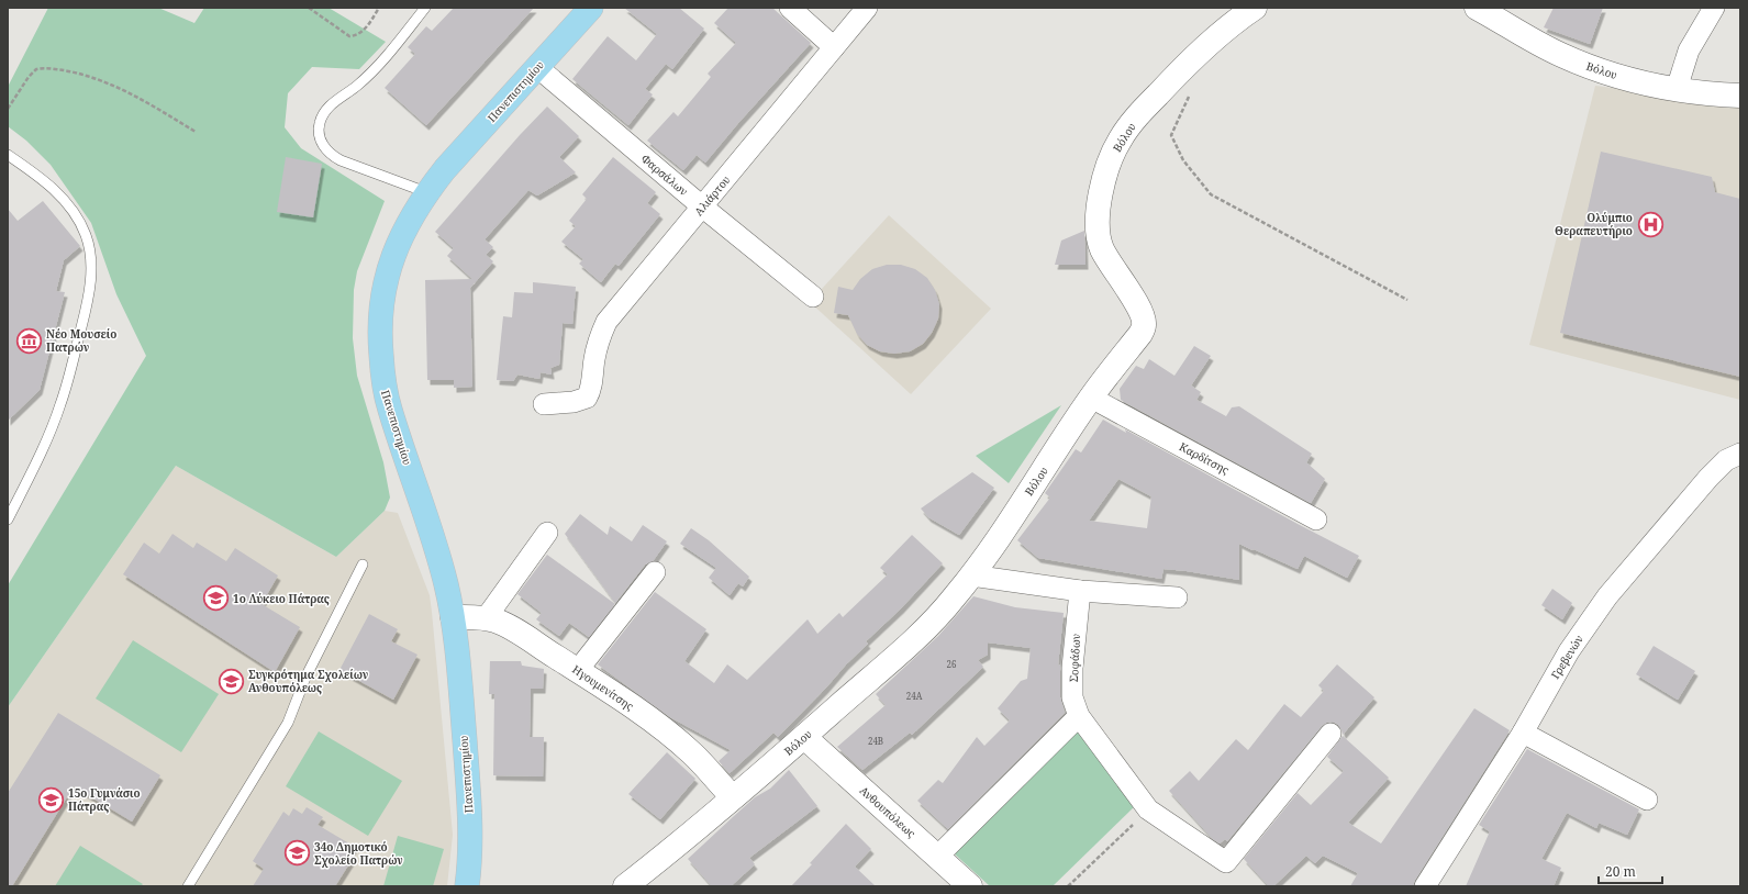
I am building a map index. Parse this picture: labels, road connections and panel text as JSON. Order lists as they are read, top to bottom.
{
  "streets": {
    "main road": ["Πανεπιστημίου"],
    "street": [
      "Βόλου",
      "Φαρσάλων",
      "Αλιάρτου",
      "Καρδίτσης",
      "Γρεβενών",
      "Σοφάδων",
      "Ηγουμενίτσης",
      "Ανθουπόλεως"
    ]
  },
  "crossings": [
    ["Βόλου", "Καρδίτσης"],
    ["Βόλου", "Ηγουμενίτσης"],
    ["Βόλου", "Ανθουπόλεως"],
    ["Πανεπιστημίου", "Φαρσάλων"],
    ["Πανεπιστημίου", "Ηγουμενίτσης"],
    ["Φαρσάλων", "Αλιάρτου"]
  ],
  "places": {
    "hospital": ["Ολύμπιο Θεραπευτήριο"],
    "museum": ["Νέο Μουσείο Πατρών"],
    "school or university": [
      "1ο Λύκειο Πάτρας",
      "Συγκρότημα Σχολείων Ανθουπόλεως",
      "15ο Γυμνάσιο Πάτρας",
      "34ο Δημοτικό Σχολείο Πατρών"
    ]
  },
  "house_numbers": ["26", "24Α", "24Β"],
  "scale_bar": "20 m"
}
